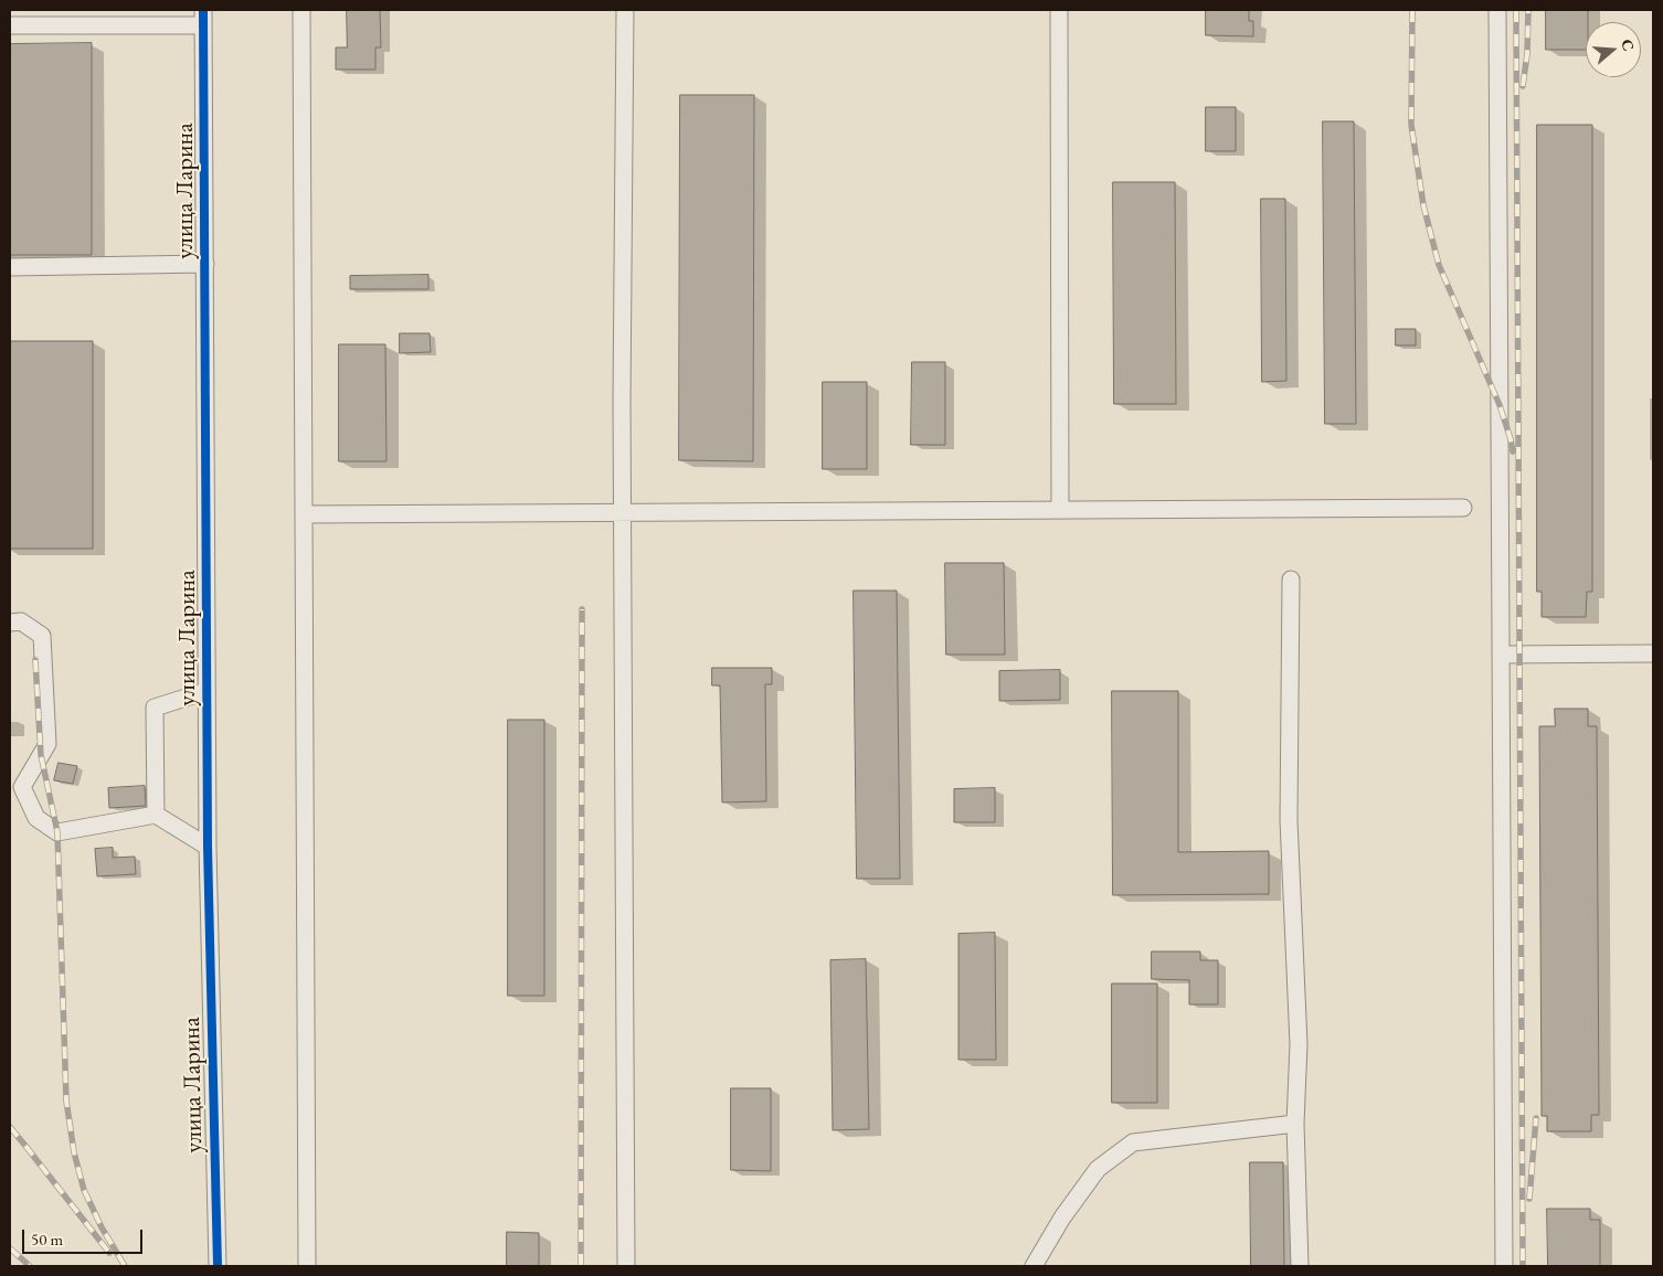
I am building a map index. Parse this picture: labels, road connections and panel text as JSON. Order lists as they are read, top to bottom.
{
  "streets": {
    "street": ["улица Ларина"]
  },
  "scale_bar": "50 m",
  "north": "right"
}
